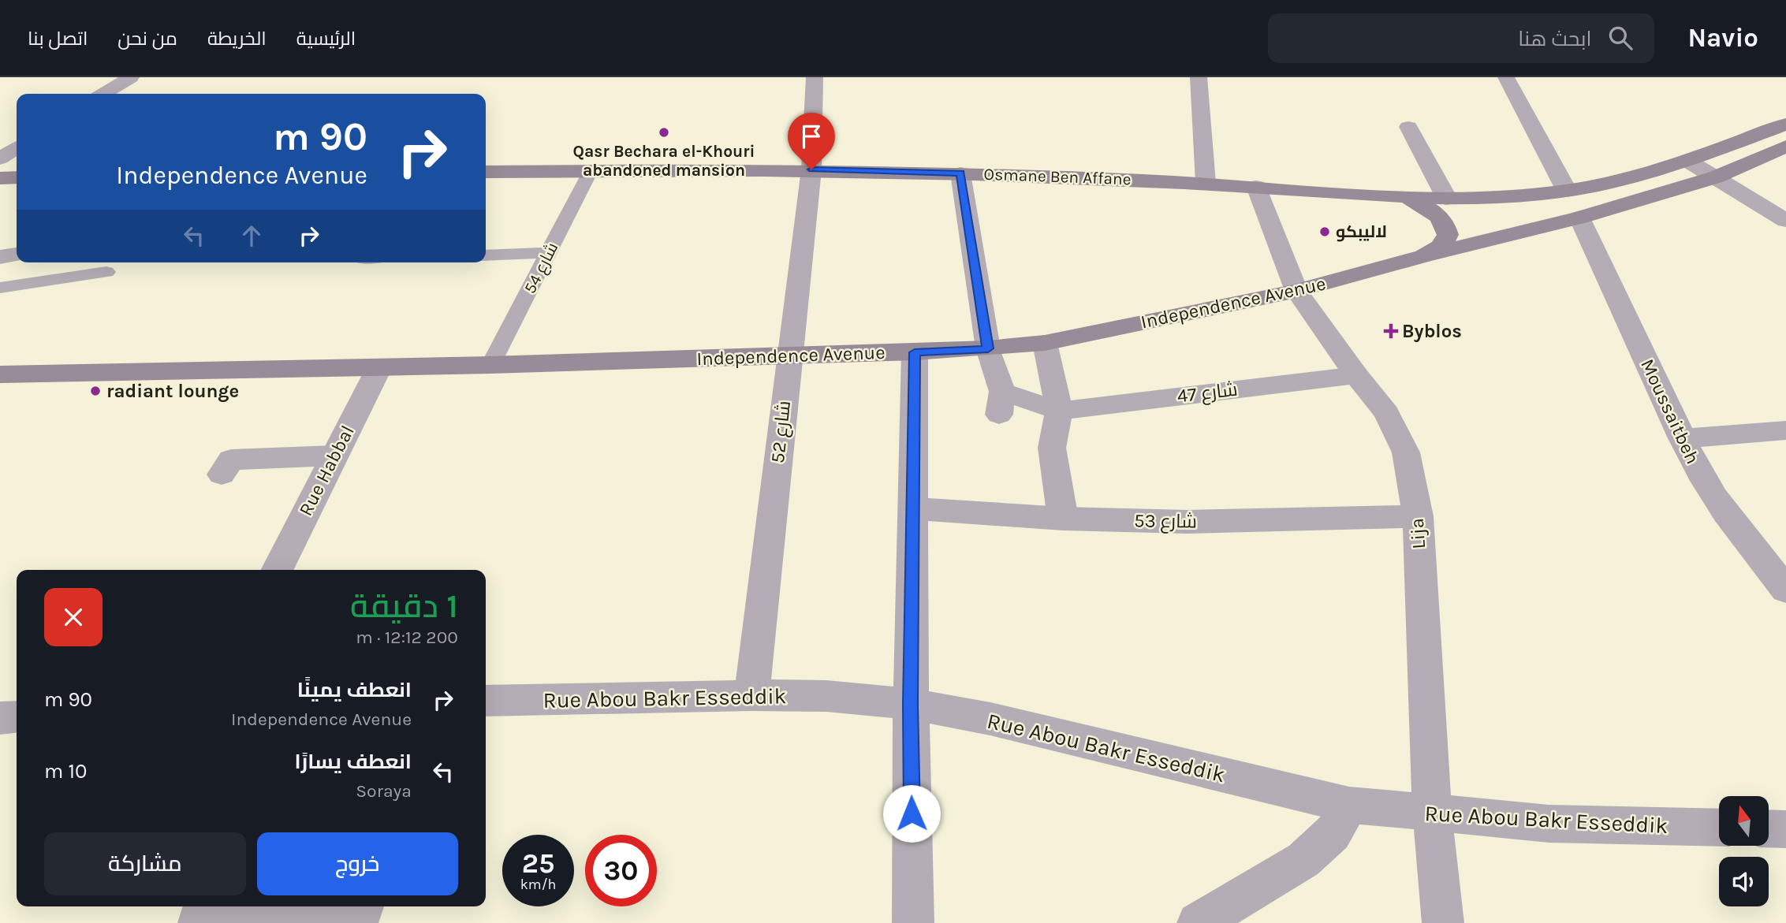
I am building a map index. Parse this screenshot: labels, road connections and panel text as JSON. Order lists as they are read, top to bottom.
{
  "streets": {
    "main road": ["Osmane Ben Affane", "Independence Avenue"],
    "street": [
      "شارع 47",
      "Moussaitbeh",
      "شارع 52",
      "Rue Habbal",
      "شارع 53",
      "Lija",
      "Rue Abou Bakr Esseddik"
    ],
    "lane": ["شارع 54"]
  },
  "crossings": [
    ["Osmane Ben Affane", "شارع 54"],
    ["Osmane Ben Affane", "شارع 52"],
    ["Osmane Ben Affane", "Lija"],
    ["شارع 54", "Independence Avenue"],
    ["Independence Avenue", "شارع 47"],
    ["Independence Avenue", "Moussaitbeh"],
    ["Independence Avenue", "شارع 52"],
    ["Independence Avenue", "Rue Habbal"],
    ["Independence Avenue", "Lija"],
    ["شارع 47", "Lija"],
    ["شارع 52", "Rue Abou Bakr Esseddik"],
    ["شارع 53", "Lija"],
    ["Lija", "Rue Abou Bakr Esseddik"]
  ],
  "places": {
    "other": ["Qasr Bechara el-Khouri abandoned mansion", "لاليبكو", "radiant lounge"],
    "health": ["Byblos"]
  },
  "north": "top",
  "page": {
    "header": "Navio",
    "search": "ابحث هنا",
    "nav": [
      "الرئيسية",
      "الخريطة",
      "من نحن",
      "اتصل بنا"
    ],
    "turn": ["90 m", "Independence Avenue"],
    "heading": ["1 دقيقة", "200 m · 12:12"],
    "list": [
      {
        "name": "انعطف يمينًا",
        "note": "Independence Avenue",
        "value": "90 m"
      },
      {
        "name": "انعطف يسارًا",
        "note": "Soraya",
        "value": "10 m"
      }
    ],
    "buttons": ["خروج", "مشاركة"],
    "speed": "25 km/h",
    "limit": "30"
  }
}
